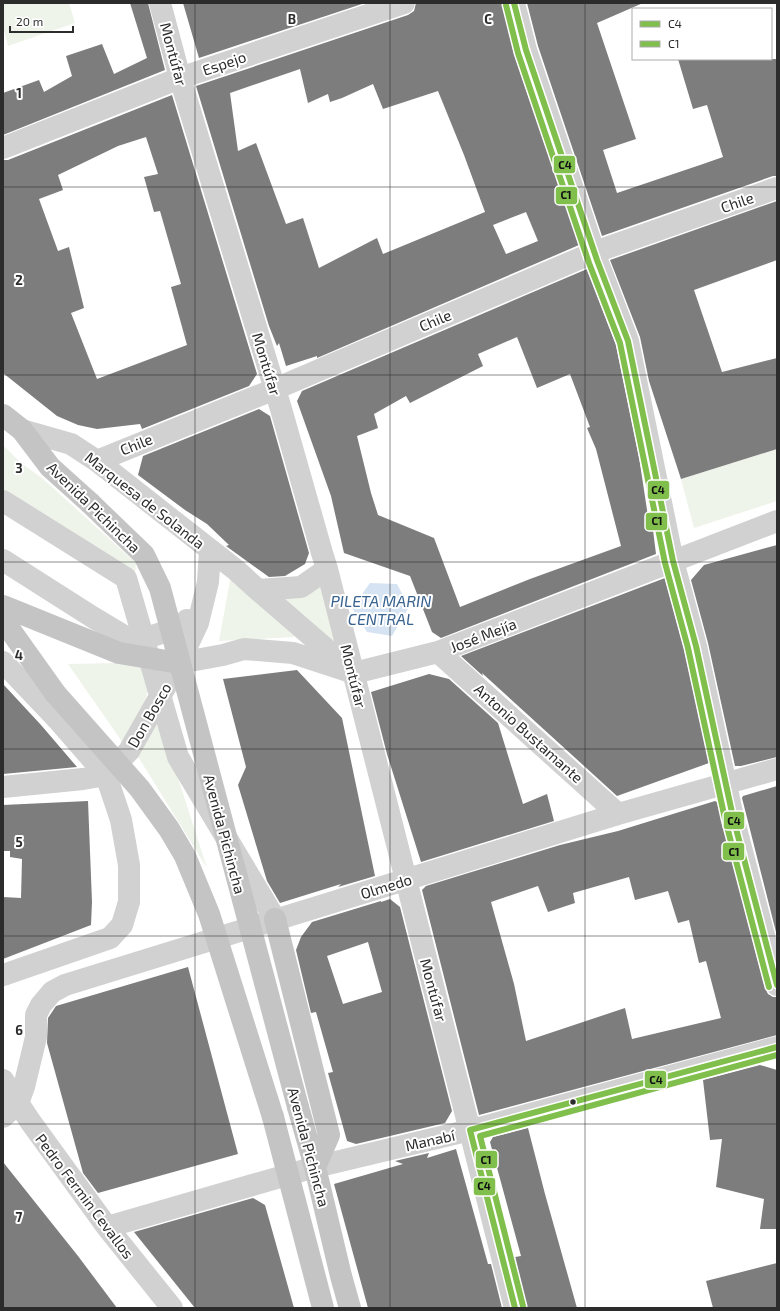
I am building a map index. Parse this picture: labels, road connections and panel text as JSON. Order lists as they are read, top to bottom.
{
  "streets": {
    "main road": ["Avenida Pichincha"],
    "street": [
      "Montúfar",
      "Espejo",
      "Chile",
      "Marquesa de Solanda",
      "José Mejía",
      "Don Bosco",
      "Antonio Bustamante",
      "Olmedo",
      "Manabí",
      "Pedro Fermin Cevallos"
    ]
  },
  "crossings": [
    ["Montúfar", "Espejo"],
    ["Montúfar", "Chile"],
    ["Montúfar", "Marquesa de Solanda"],
    ["Montúfar", "José Mejía"],
    ["Montúfar", "Olmedo"],
    ["Montúfar", "Manabí"],
    ["Chile", "Marquesa de Solanda"],
    ["Marquesa de Solanda", "Avenida Pichincha"],
    ["Marquesa de Solanda", "José Mejía"],
    ["Marquesa de Solanda", "Don Bosco"],
    ["Avenida Pichincha", "Manabí"],
    ["José Mejía", "Antonio Bustamante"],
    ["Antonio Bustamante", "Olmedo"],
    ["Olmedo", "Pedro Fermin Cevallos"],
    ["Manabí", "Pedro Fermin Cevallos"]
  ],
  "water": ["PILETA MARIN CENTRAL"],
  "lines": ["transit line C4", "transit line C1"],
  "legend": ["C4", "C1"],
  "scale_bar": "20 m",
  "grid": {
    "columns": ["B", "C"],
    "rows": [
      "1",
      "2",
      "3",
      "4",
      "5",
      "6",
      "7"
    ]
  }
}
